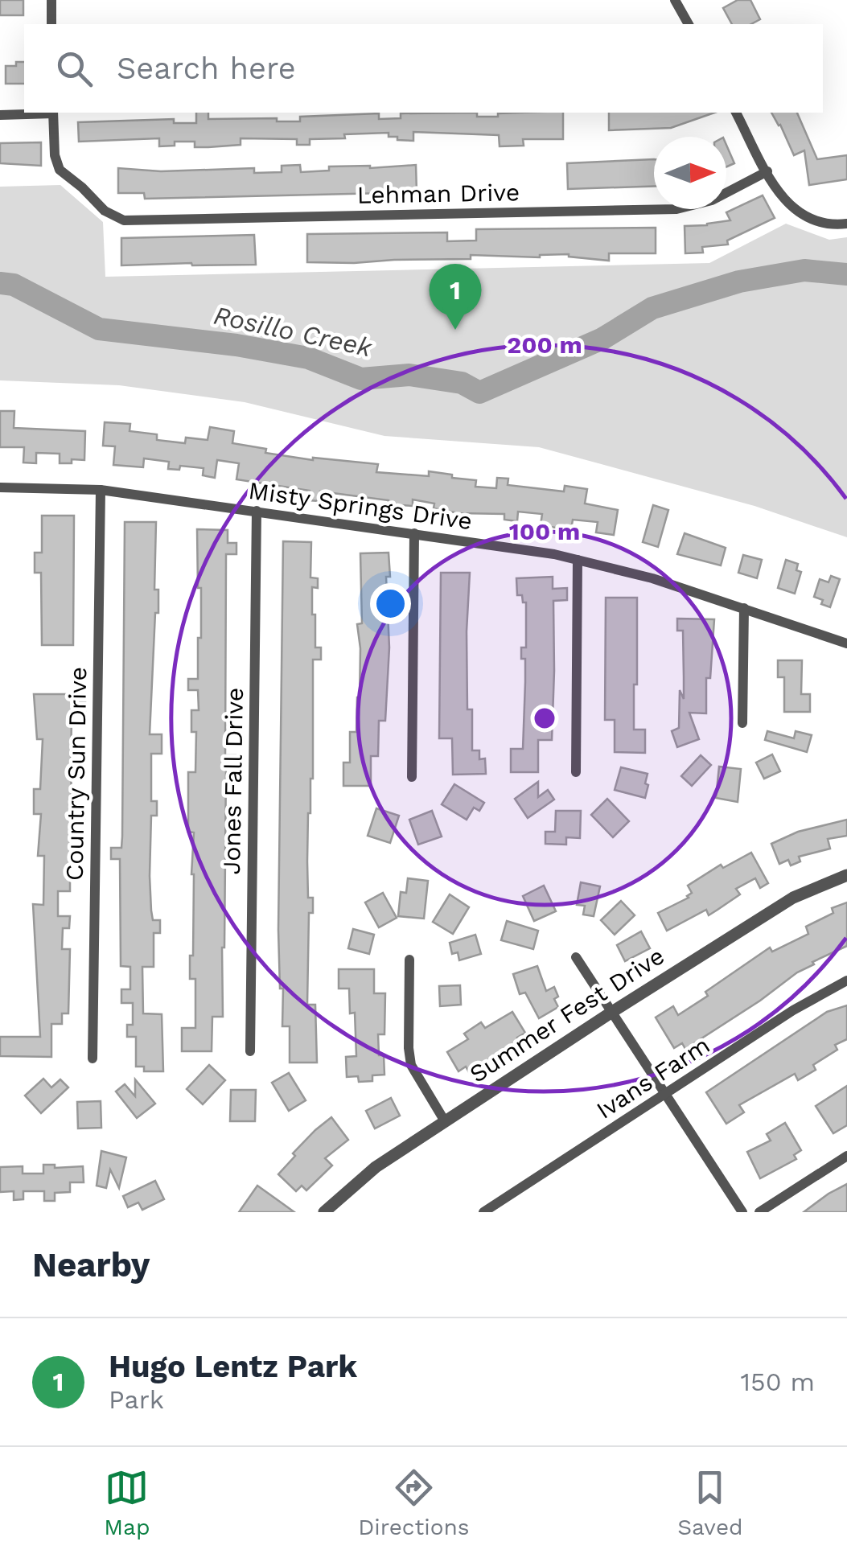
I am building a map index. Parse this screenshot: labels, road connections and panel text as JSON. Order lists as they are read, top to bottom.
{
  "streets": {
    "street": [
      "Lehman Drive",
      "Misty Springs Drive",
      "Country Sun Drive",
      "Jones Fall Drive",
      "Summer Fest Drive",
      "Ivans Farm"
    ]
  },
  "crossings": [
    ["Misty Springs Drive", "Country Sun Drive"],
    ["Misty Springs Drive", "Jones Fall Drive"]
  ],
  "water": ["Rosillo Creek"],
  "north": "right",
  "page": {
    "search": "Search here",
    "pins": "1",
    "heading": "Nearby",
    "list": [
      {
        "mark": "1",
        "name": "Hugo Lentz Park",
        "note": "Park",
        "value": "150 m"
      }
    ],
    "nav": ["Map", "Directions", "Saved"]
  },
  "rings": ["200 m", "100 m"]
}
